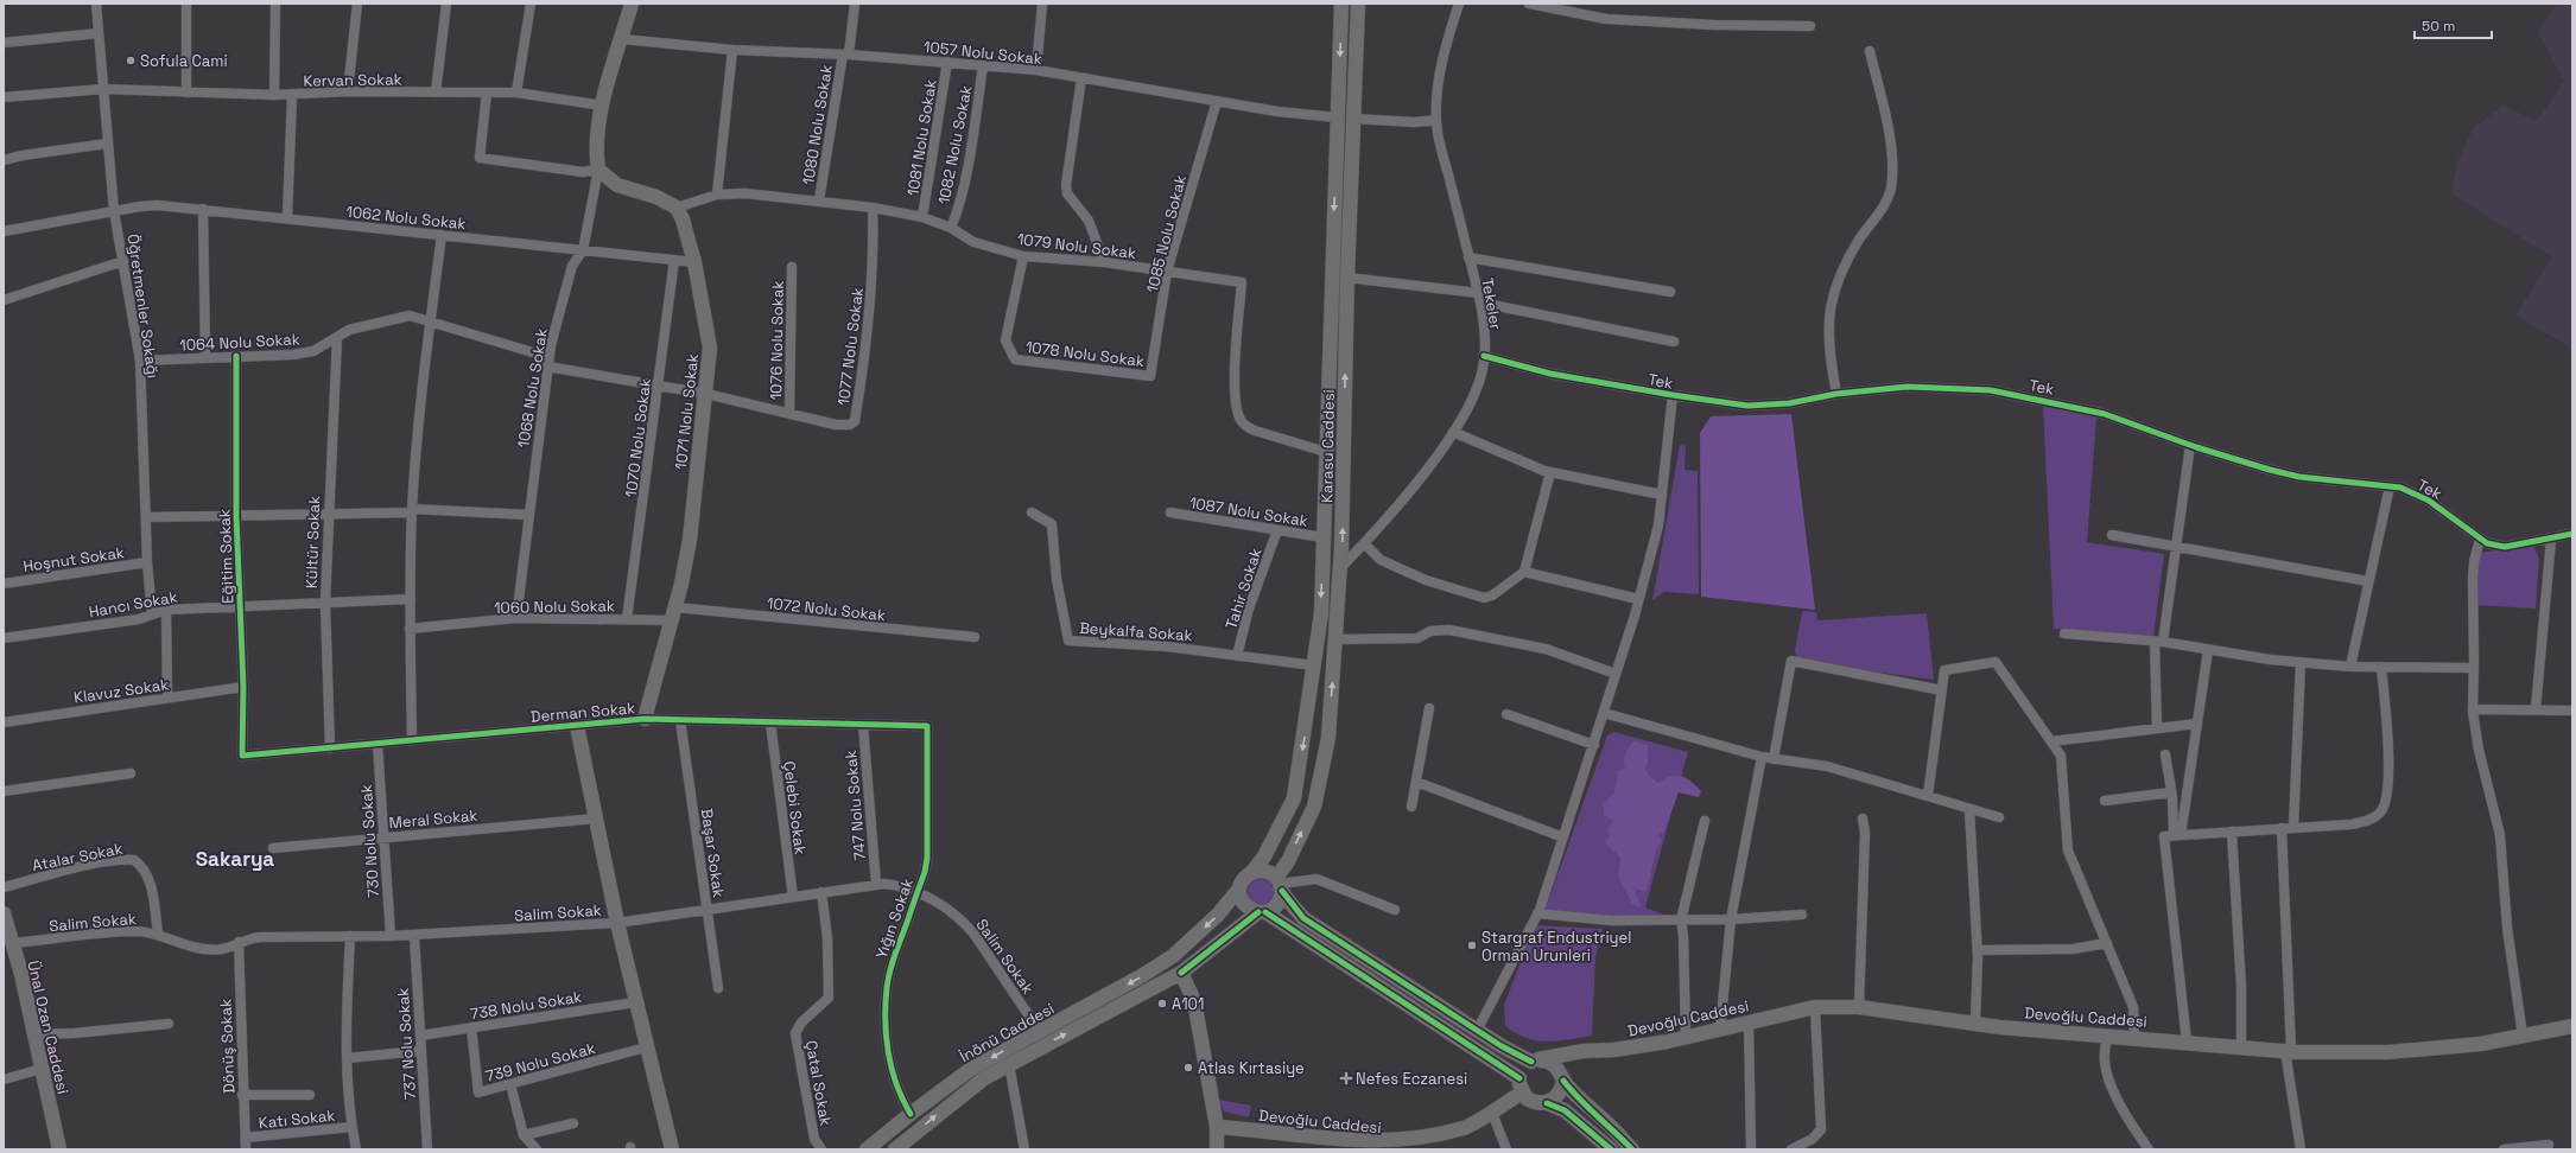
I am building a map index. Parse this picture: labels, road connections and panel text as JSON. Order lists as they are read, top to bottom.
{
  "streets": {
    "street": [
      "1057 Nolu Sokak",
      "Kervan Sokak",
      "1080 Nolu Sokak",
      "1081 Nolu Sokak",
      "1082 Nolu Sokak",
      "1062 Nolu Sokak",
      "1085 Nolu Sokak",
      "1079 Nolu Sokak",
      "Tekeler",
      "Öğretmenler Sokağı",
      "1076 Nolu Sokak",
      "1064 Nolu Sokak",
      "1077 Nolu Sokak",
      "1078 Nolu Sokak",
      "Tek",
      "1068 Nolu Sokak",
      "1071 Nolu Sokak",
      "1070 Nolu Sokak",
      "Karasu Caddesi",
      "1087 Nolu Sokak",
      "Kültür Sokak",
      "Eğitim Sokak",
      "Hoşnut Sokak",
      "Tahir Sokak",
      "Hancı Sokak",
      "1060 Nolu Sokak",
      "1072 Nolu Sokak",
      "Beykalfa Sokak",
      "Klavuz Sokak",
      "Derman Sokak",
      "747 Nolu Sokak",
      "Çelebi Sokak",
      "Meral Sokak",
      "730 Nolu Sokak",
      "Başar Sokak",
      "Atalar Sokak",
      "Salim Sokak",
      "Yığın Sokak",
      "738 Nolu Sokak",
      "Devoğlu Caddesi",
      "Ünal Ozan Caddesi",
      "İnönü Caddesi",
      "737 Nolu Sokak",
      "Dönüş Sokak",
      "739 Nolu Sokak",
      "Çatal Sokak",
      "Katı Sokak"
    ]
  },
  "crossings": [
    ["1057 Nolu Sokak", "1080 Nolu Sokak"],
    ["1057 Nolu Sokak", "1081 Nolu Sokak"],
    ["1057 Nolu Sokak", "1082 Nolu Sokak"],
    ["1057 Nolu Sokak", "1085 Nolu Sokak"],
    ["1057 Nolu Sokak", "Karasu Caddesi"],
    ["Kervan Sokak", "Öğretmenler Sokağı"],
    ["1080 Nolu Sokak", "1079 Nolu Sokak"],
    ["1081 Nolu Sokak", "1079 Nolu Sokak"],
    ["1082 Nolu Sokak", "1079 Nolu Sokak"],
    ["1062 Nolu Sokak", "Öğretmenler Sokağı"],
    ["1062 Nolu Sokak", "1068 Nolu Sokak"],
    ["1062 Nolu Sokak", "1071 Nolu Sokak"],
    ["1062 Nolu Sokak", "1070 Nolu Sokak"],
    ["1085 Nolu Sokak", "1079 Nolu Sokak"],
    ["1085 Nolu Sokak", "1078 Nolu Sokak"],
    ["1079 Nolu Sokak", "1077 Nolu Sokak"],
    ["1079 Nolu Sokak", "1078 Nolu Sokak"],
    ["1079 Nolu Sokak", "Karasu Caddesi"],
    ["Tekeler", "Tek"],
    ["Tekeler", "Karasu Caddesi"],
    ["Öğretmenler Sokağı", "1064 Nolu Sokak"],
    ["Öğretmenler Sokağı", "Hoşnut Sokak"],
    ["Öğretmenler Sokağı", "Hancı Sokak"],
    ["1076 Nolu Sokak", "1064 Nolu Sokak"],
    ["1076 Nolu Sokak", "1077 Nolu Sokak"],
    ["1064 Nolu Sokak", "1077 Nolu Sokak"],
    ["1064 Nolu Sokak", "1068 Nolu Sokak"],
    ["1064 Nolu Sokak", "1071 Nolu Sokak"],
    ["1064 Nolu Sokak", "1070 Nolu Sokak"],
    ["1064 Nolu Sokak", "Kültür Sokak"],
    ["1064 Nolu Sokak", "Eğitim Sokak"],
    ["1068 Nolu Sokak", "1060 Nolu Sokak"],
    ["1071 Nolu Sokak", "1060 Nolu Sokak"],
    ["1071 Nolu Sokak", "1072 Nolu Sokak"],
    ["1071 Nolu Sokak", "Derman Sokak"],
    ["1070 Nolu Sokak", "1060 Nolu Sokak"],
    ["Karasu Caddesi", "1087 Nolu Sokak"],
    ["Karasu Caddesi", "Beykalfa Sokak"],
    ["Karasu Caddesi", "İnönü Caddesi"],
    ["1087 Nolu Sokak", "Tahir Sokak"],
    ["Kültür Sokak", "Hancı Sokak"],
    ["Kültür Sokak", "Derman Sokak"],
    ["Eğitim Sokak", "Hancı Sokak"],
    ["Eğitim Sokak", "Klavuz Sokak"],
    ["Eğitim Sokak", "Derman Sokak"],
    ["Tahir Sokak", "Beykalfa Sokak"],
    ["1060 Nolu Sokak", "1072 Nolu Sokak"],
    ["Derman Sokak", "747 Nolu Sokak"],
    ["Derman Sokak", "Çelebi Sokak"],
    ["Derman Sokak", "730 Nolu Sokak"],
    ["Derman Sokak", "Başar Sokak"],
    ["Derman Sokak", "Yığın Sokak"],
    ["747 Nolu Sokak", "Salim Sokak"],
    ["Çelebi Sokak", "Salim Sokak"],
    ["Meral Sokak", "730 Nolu Sokak"],
    ["730 Nolu Sokak", "Salim Sokak"],
    ["Başar Sokak", "Salim Sokak"],
    ["Atalar Sokak", "Salim Sokak"],
    ["Salim Sokak", "Yığın Sokak"],
    ["Salim Sokak", "Ünal Ozan Caddesi"],
    ["Salim Sokak", "İnönü Caddesi"],
    ["Salim Sokak", "737 Nolu Sokak"],
    ["Salim Sokak", "Dönüş Sokak"],
    ["Salim Sokak", "Çatal Sokak"],
    ["Yığın Sokak", "İnönü Caddesi"],
    ["738 Nolu Sokak", "737 Nolu Sokak"],
    ["738 Nolu Sokak", "739 Nolu Sokak"],
    ["Dönüş Sokak", "Katı Sokak"]
  ],
  "districts": ["Sakarya"],
  "places": {
    "other": [
      "Sofula Cami",
      "Stargraf Endustriyel Orman Urunleri",
      "A101",
      "Atlas Kırtasiye"
    ],
    "health": ["Nefes Eczanesi"]
  },
  "scale_bar": "50 m"
}
